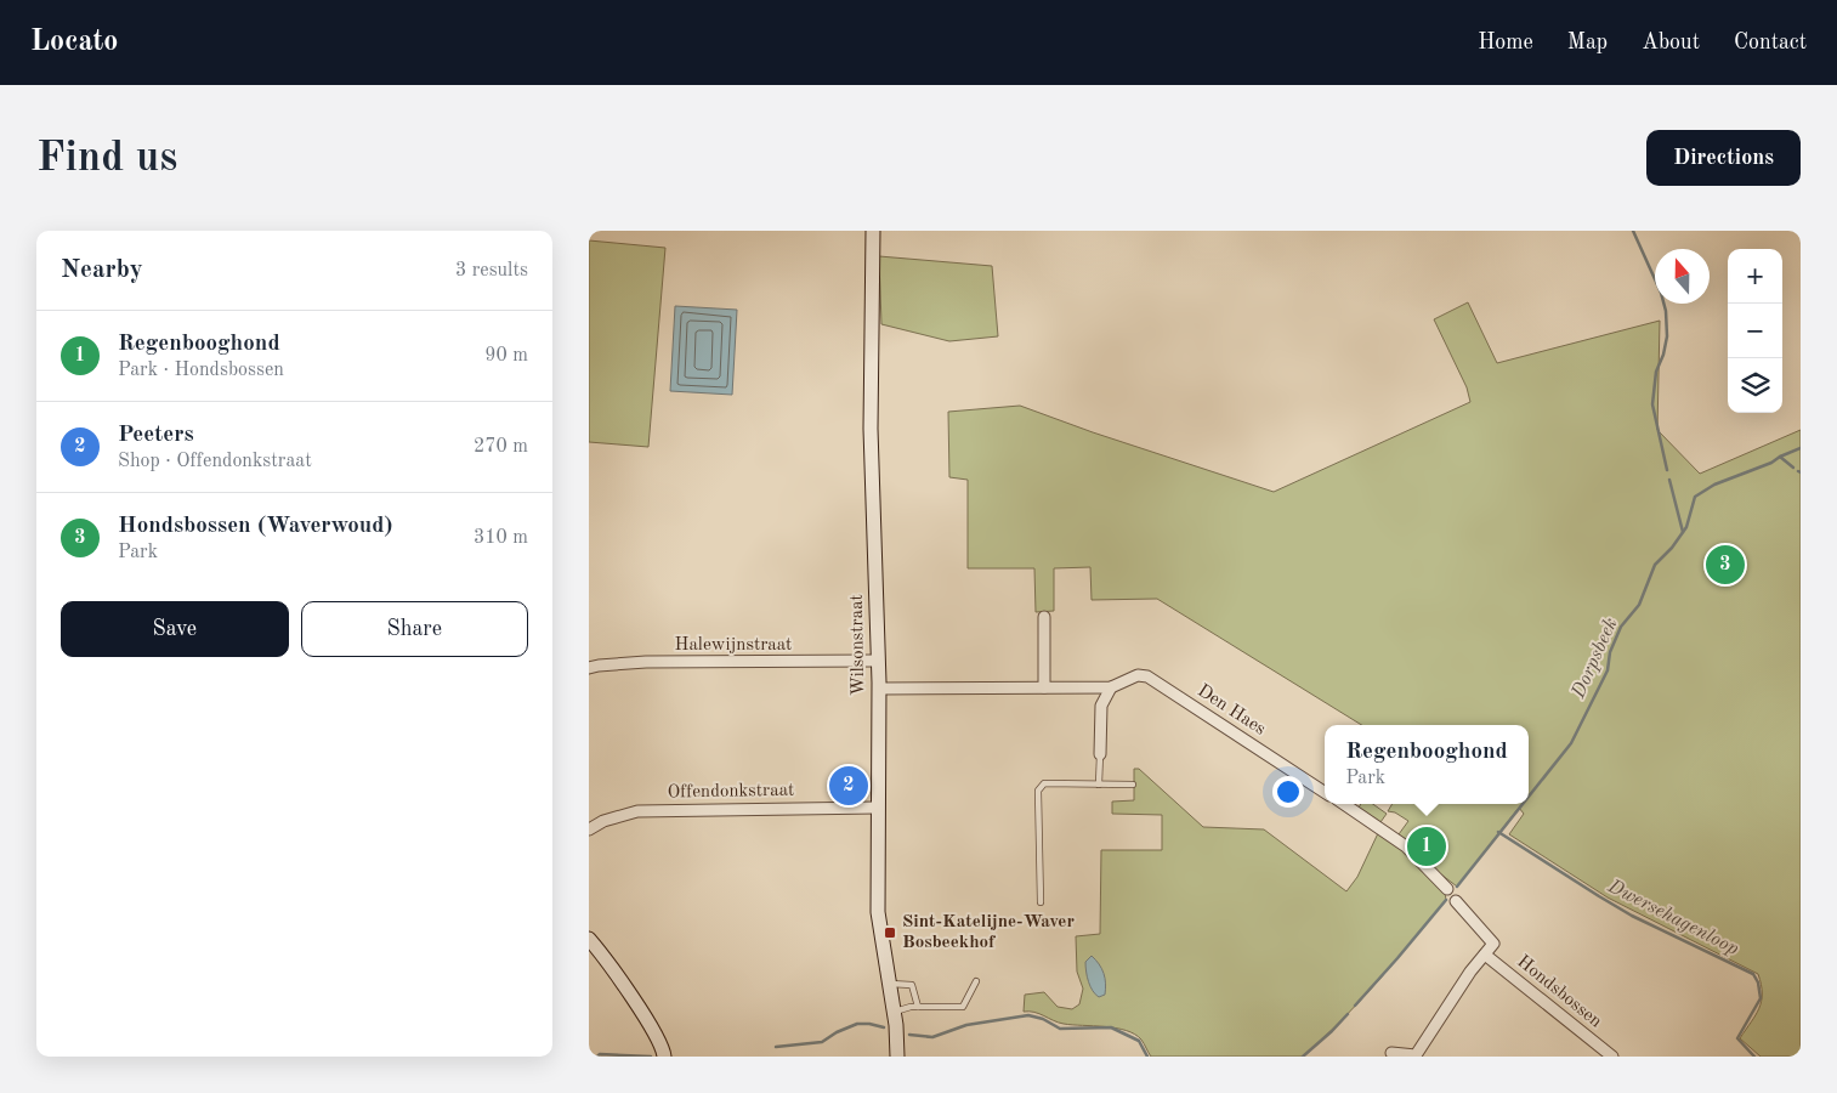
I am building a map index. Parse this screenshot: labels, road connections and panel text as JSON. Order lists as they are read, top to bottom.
{
  "streets": {
    "street": [
      "Halewijnstraat",
      "Wilsonstraat",
      "Den Haes",
      "Offendonkstraat",
      "Hondsbossen"
    ]
  },
  "crossings": [
    ["Halewijnstraat", "Wilsonstraat"],
    ["Wilsonstraat", "Den Haes"],
    ["Wilsonstraat", "Offendonkstraat"]
  ],
  "water": ["Dorpsbeek", "Dwersehagenloop"],
  "places": {
    "transit": ["Sint-Katelijne-Waver Bosbeekhof"]
  },
  "north": "top",
  "page": {
    "header": "Locato",
    "nav": [
      "Home",
      "Map",
      "About",
      "Contact"
    ],
    "buttons": [
      "Directions",
      ["Save", "Share"]
    ],
    "title": "Find us",
    "heading": ["Nearby", "3 results"],
    "map_buttons": ["+", "−"],
    "list": [
      {
        "mark": "1",
        "name": "Regenbooghond",
        "note": "Park · Hondsbossen",
        "value": "90 m"
      },
      {
        "mark": "2",
        "name": "Peeters",
        "note": "Shop · Offendonkstraat",
        "value": "270 m"
      },
      {
        "mark": "3",
        "name": "Hondsbossen (Waverwoud)",
        "note": "Park",
        "value": "310 m"
      }
    ],
    "pins": ["3", "2", "1"],
    "popup": ["Regenbooghond", "Park"]
  }
}
